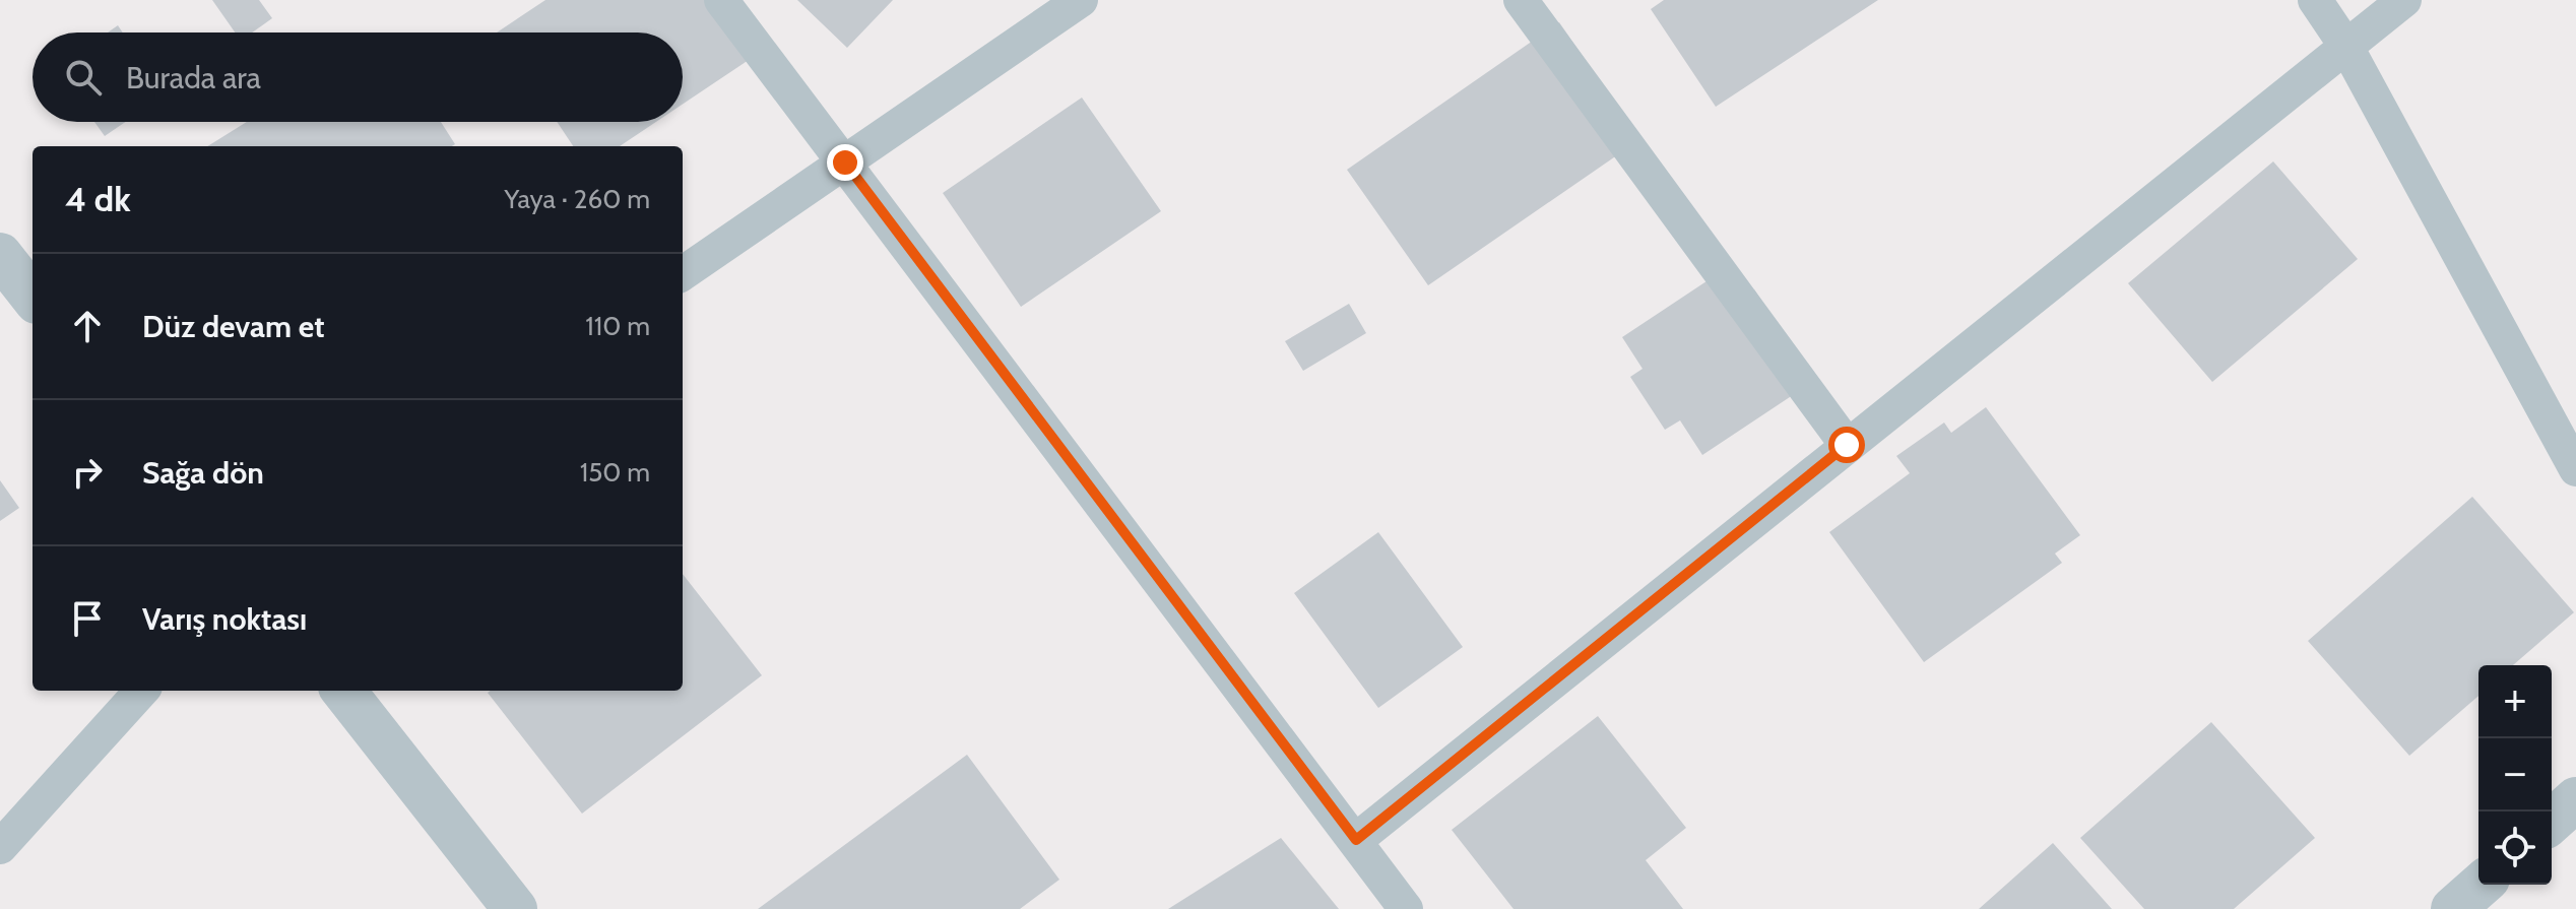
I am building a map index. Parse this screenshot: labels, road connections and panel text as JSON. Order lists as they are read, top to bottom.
{
  "page": {
    "search": "Burada ara",
    "heading": ["4 dk", "Yaya · 260 m"],
    "list": [
      ["Düz devam et", "110 m"],
      ["Sağa dön", "150 m"],
      "Varış noktası"
    ],
    "map_buttons": ["+", "−"]
  }
}
